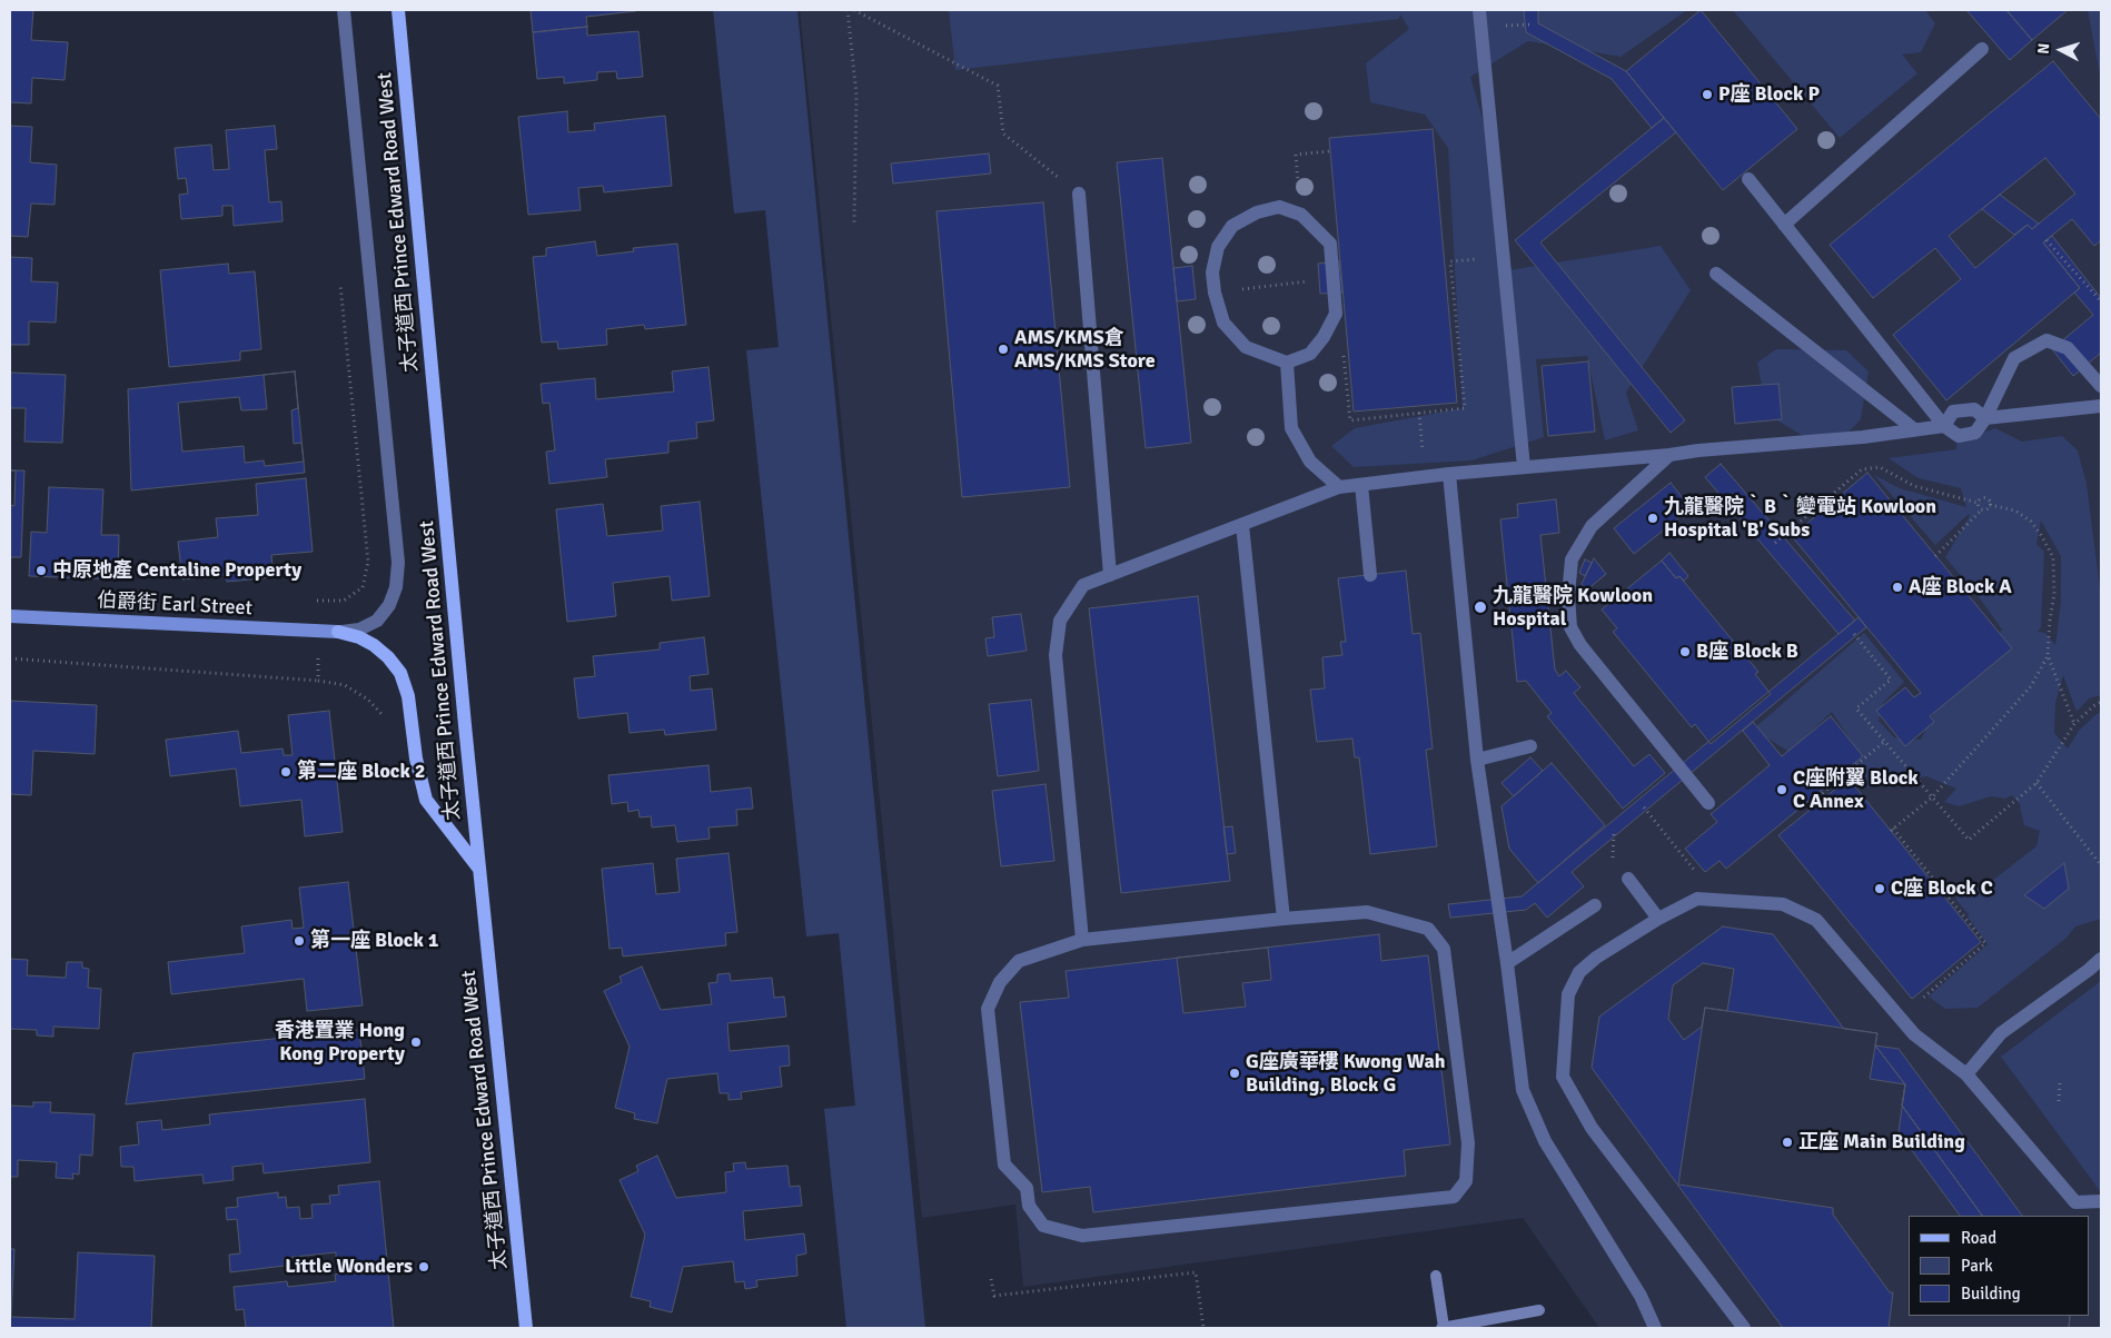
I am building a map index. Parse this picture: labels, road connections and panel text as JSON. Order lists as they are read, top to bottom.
{
  "streets": {
    "main road": ["太子道西 Prince Edward Road West"],
    "street": ["伯爵街 Earl Street"]
  },
  "crossings": [
    ["太子道西 Prince Edward Road West", "伯爵街 Earl Street"]
  ],
  "places": [
    "P座 Block P",
    "AMS/KMS倉 AMS/KMS Store",
    "九龍醫院‵B‵變電站 Kowloon Hospital 'B' Subs",
    "中原地產 Centaline Property",
    "A座 Block A",
    "九龍醫院 Kowloon Hospital",
    "B座 Block B",
    "第二座 Block 2",
    "C座附翼 Block C Annex",
    "C座 Block C",
    "第一座 Block 1",
    "香港置業 Hong Kong Property",
    "G座廣華樓 Kwong Wah Building, Block G",
    "正座 Main Building",
    "Little Wonders"
  ],
  "legend": ["Road", "Park", "Building"],
  "north": "left"
}
